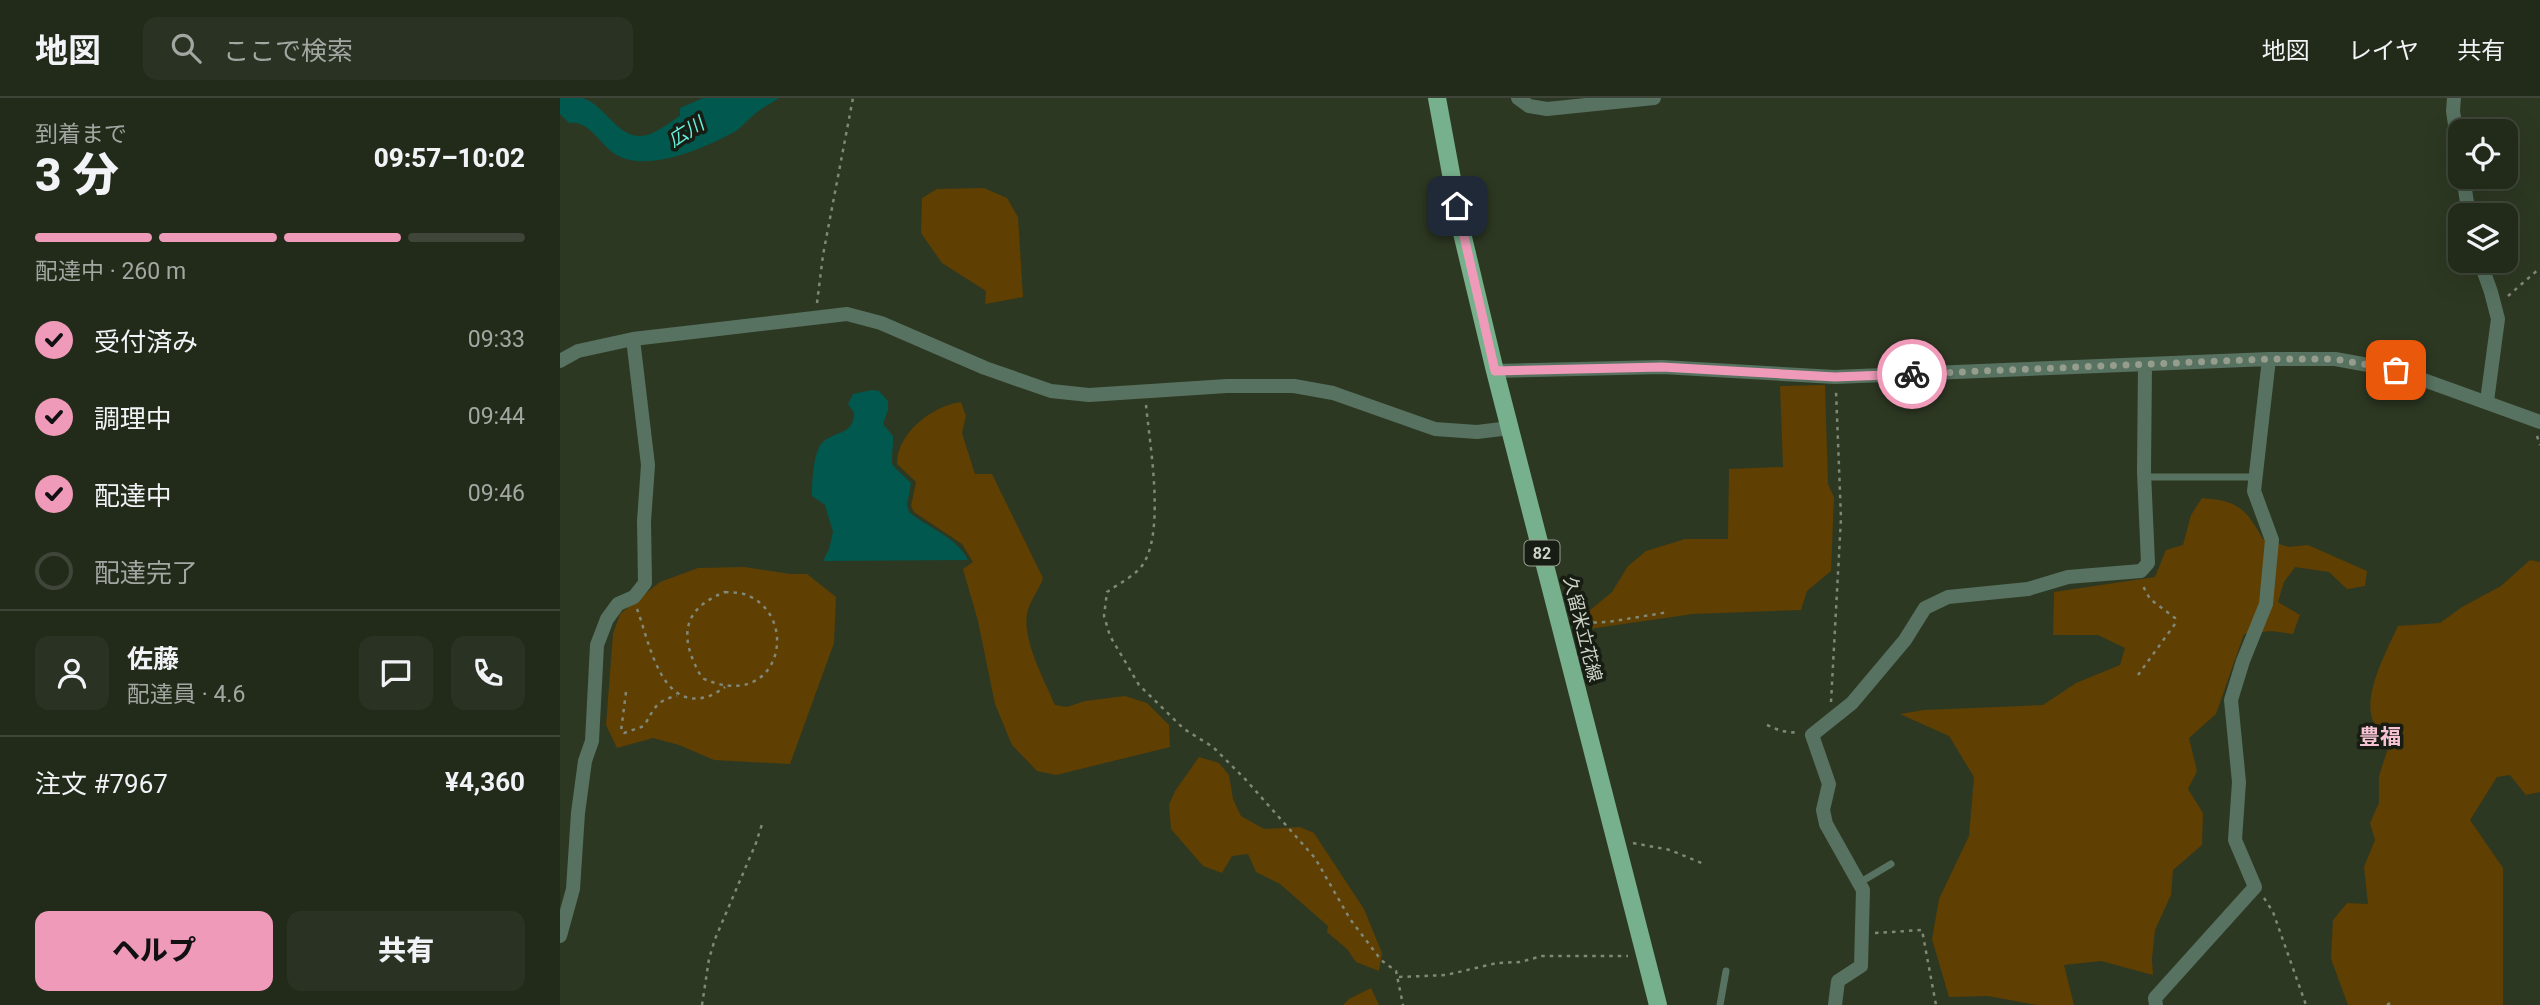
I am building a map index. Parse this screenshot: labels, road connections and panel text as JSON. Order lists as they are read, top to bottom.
{
  "streets": {
    "main road": ["82", "久留米立花線"]
  },
  "districts": ["豊福"],
  "water": ["広川"],
  "page": {
    "header": "地図",
    "search": "ここで検索",
    "nav": ["地図", "レイヤ", "共有"],
    "heading": ["3 分", "到着まで", "09:57–10:02"],
    "panel": [
      "佐藤",
      "配達員 · 4.6",
      "注文 #7967",
      "¥4,360"
    ],
    "bar": "配達中 · 260 m",
    "list": [
      ["受付済み", "09:33"],
      ["調理中", "09:44"],
      ["配達中", "09:46"],
      "配達完了"
    ],
    "buttons": ["ヘルプ", "共有"]
  }
}
